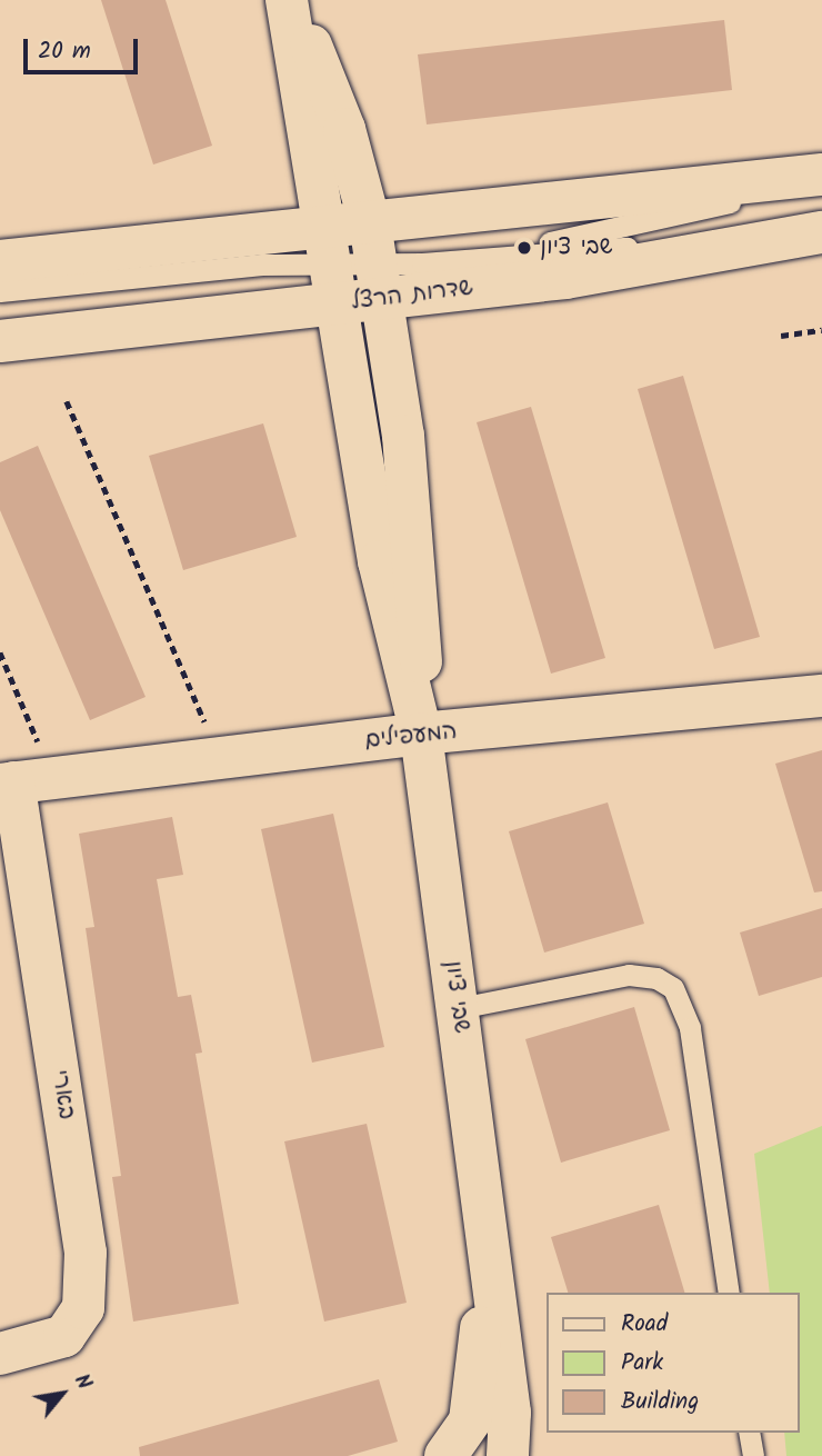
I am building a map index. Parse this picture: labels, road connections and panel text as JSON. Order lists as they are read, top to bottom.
{
  "streets": {
    "street": [
      "שדרות הרצל",
      "המעפילים",
      "שבי ציון",
      "בארי"
    ]
  },
  "crossings": [
    ["שדרות הרצל", "שבי ציון"],
    ["המעפילים", "שבי ציון"],
    ["המעפילים", "בארי"]
  ],
  "places": ["שבי ציון"],
  "legend": ["Road", "Park", "Building"],
  "scale_bar": "20 m",
  "north": "top right"
}
